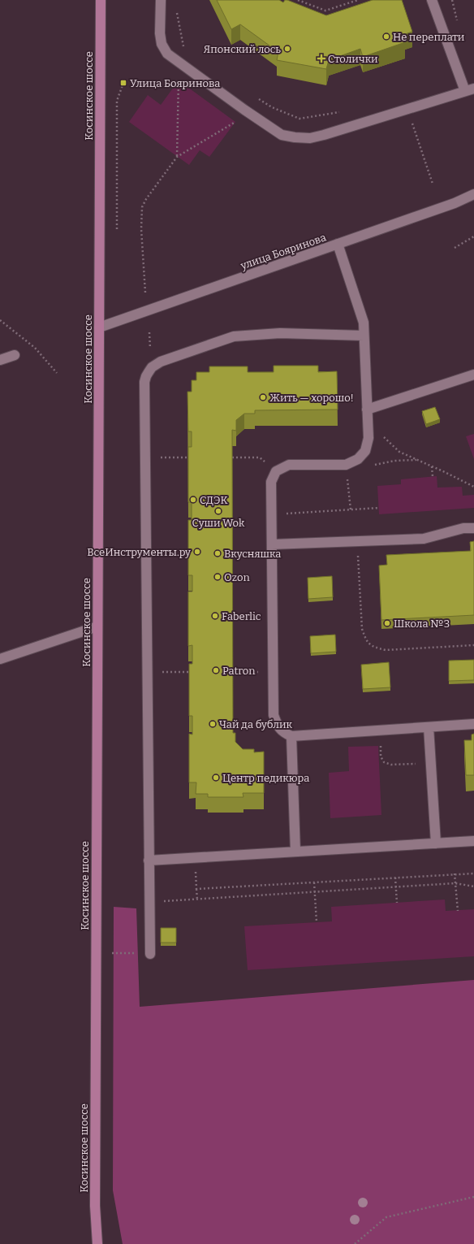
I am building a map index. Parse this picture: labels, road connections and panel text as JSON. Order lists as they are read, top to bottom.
{
  "streets": {
    "main road": ["Косинское шоссе"],
    "street": ["улица Бояринова"]
  },
  "crossings": [
    ["Косинское шоссе", "улица Бояринова"]
  ],
  "places": {
    "other": [
      "Не переплати",
      "Японский лось",
      "Жить — хорошо!",
      "СДЭК",
      "Суши Wok",
      "ВсеИнструменты.ру",
      "Вкусняшка",
      "Ozon",
      "Faberlic",
      "Школа №3",
      "Patron",
      "Чай да бублик",
      "Центр педикюра"
    ],
    "health": ["Столички"],
    "transit": ["Улица Бояринова"]
  }
}
